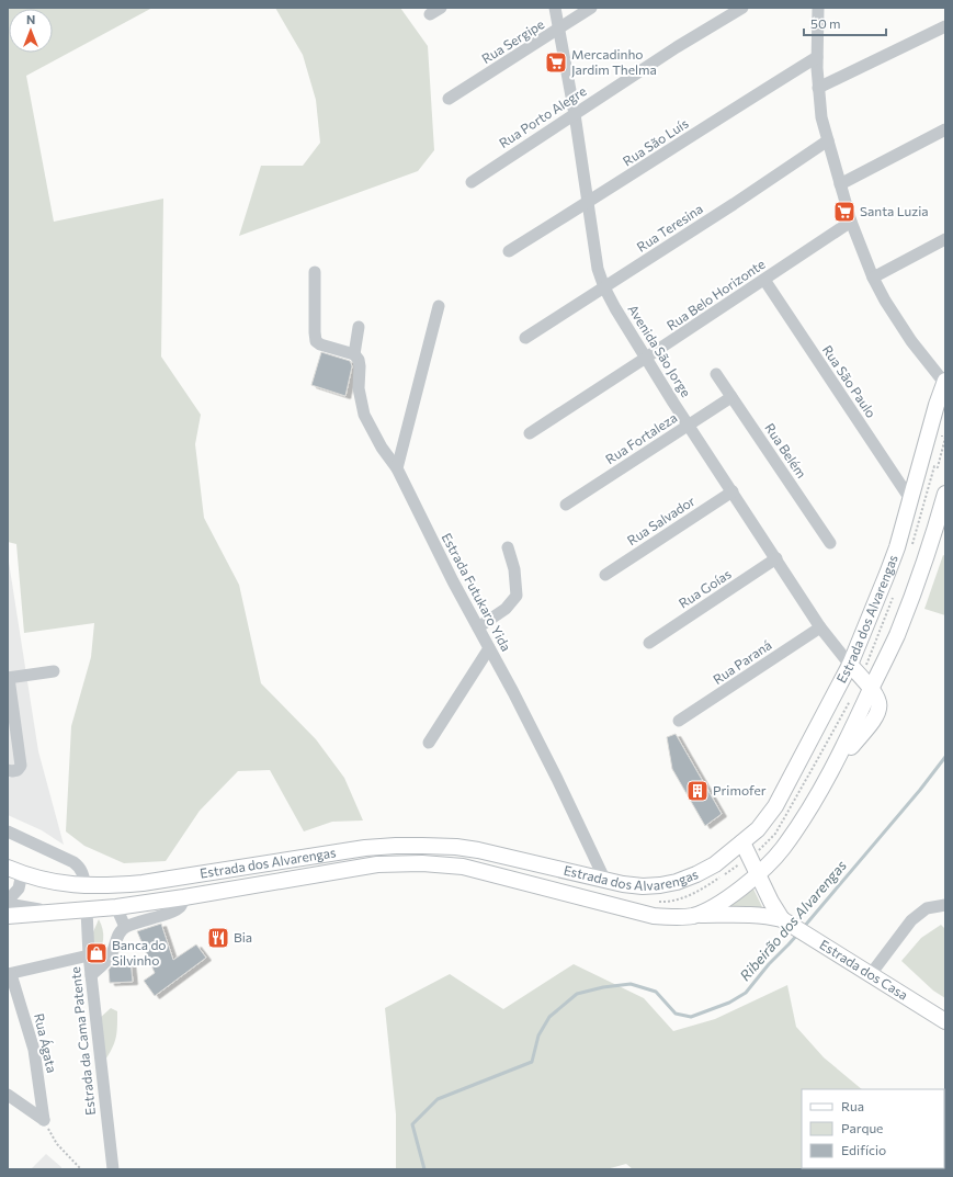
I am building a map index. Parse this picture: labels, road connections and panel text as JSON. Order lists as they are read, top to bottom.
{
  "streets": {
    "main road": ["Estrada dos Alvarengas", "Estrada dos Casa"],
    "street": [
      "Rua Sergipe",
      "Rua Porto Alegre",
      "Rua São Luís",
      "Rua Teresina",
      "Rua Belo Horizonte",
      "Avenida São Jorge",
      "Rua São Paulo",
      "Rua Fortaleza",
      "Rua Belém",
      "Rua Salvador",
      "Rua Goías",
      "Estrada Futukaro Yida",
      "Rua Paraná",
      "Estrada da Cama Patente",
      "Rua Ágata"
    ]
  },
  "crossings": [
    ["Rua Sergipe", "Avenida São Jorge"],
    ["Rua Porto Alegre", "Avenida São Jorge"],
    ["Rua São Luís", "Avenida São Jorge"],
    ["Rua Teresina", "Avenida São Jorge"],
    ["Rua Belo Horizonte", "Avenida São Jorge"],
    ["Rua Belo Horizonte", "Rua São Paulo"],
    ["Avenida São Jorge", "Rua Fortaleza"],
    ["Avenida São Jorge", "Rua Salvador"],
    ["Avenida São Jorge", "Rua Goías"],
    ["Avenida São Jorge", "Estrada dos Alvarengas"],
    ["Avenida São Jorge", "Rua Paraná"],
    ["Rua São Paulo", "Estrada dos Alvarengas"],
    ["Rua Fortaleza", "Rua Belém"],
    ["Estrada Futukaro Yida", "Estrada dos Alvarengas"],
    ["Estrada dos Alvarengas", "Estrada da Cama Patente"]
  ],
  "water": ["Ribeirão dos Alvarengas"],
  "places": {
    "supermarket": ["Mercadinho Jardim Thelma", "Santa Luzia"],
    "building": ["Primofer"],
    "restaurant": ["Bia"],
    "shop": ["Banca do Silvinho"]
  },
  "legend": ["Rua", "Parque", "Edifício"],
  "scale_bar": "50 m",
  "north": "top"
}
